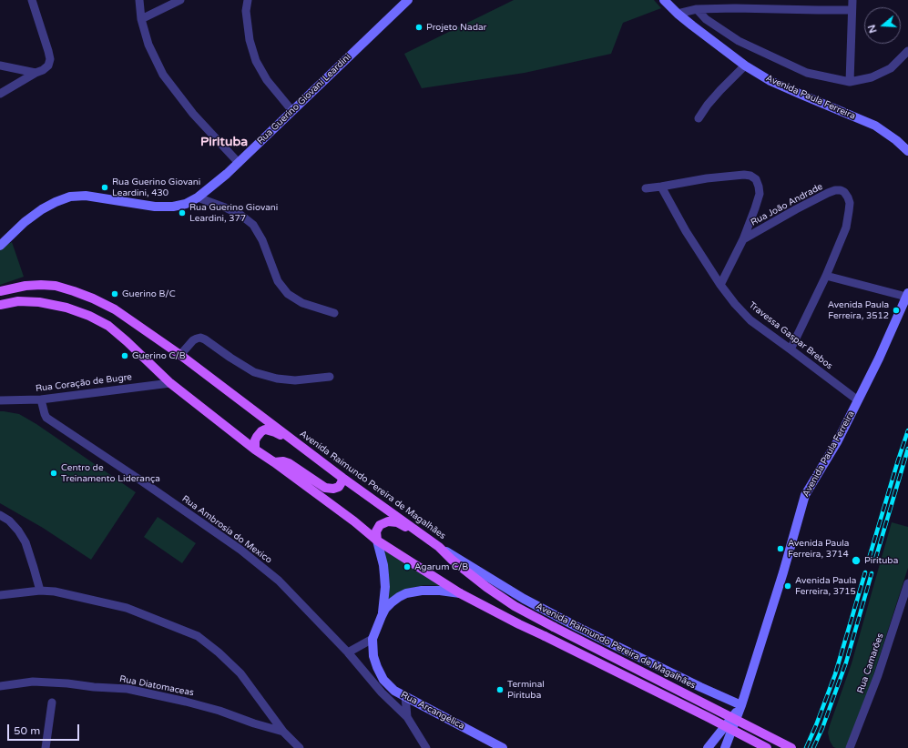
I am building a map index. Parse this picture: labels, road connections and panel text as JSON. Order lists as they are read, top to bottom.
{
  "streets": {
    "main road": [
      "Avenida Paula Ferreira",
      "Rua Guerino Giovani Leardini",
      "Avenida Raimundo Pereira de Magalhães",
      "Rua Arcangélica"
    ],
    "street": [
      "Rua João Andrade",
      "Travessa Gaspar Brebos",
      "Rua Coração de Bugre",
      "Rua Ambrosia do Mexico",
      "Rua Camarões",
      "Rua Diatomaceas"
    ]
  },
  "crossings": [
    ["Avenida Paula Ferreira", "Travessa Gaspar Brebos"],
    ["Rua João Andrade", "Travessa Gaspar Brebos"],
    ["Rua Coração de Bugre", "Rua Ambrosia do Mexico"]
  ],
  "districts": ["Pirituba"],
  "places": [
    "Projeto Nadar",
    "Rua Guerino Giovani Leardini, 430",
    "Rua Guerino Giovani Leardini, 377",
    "Guerino B/C",
    "Avenida Paula Ferreira, 3512",
    "Guerino C/B",
    "Centro de Treinamento Liderança",
    "Avenida Paula Ferreira, 3714",
    "Pirituba",
    "Agarum C/B",
    "Avenida Paula Ferreira, 3715",
    "Terminal Pirituba"
  ],
  "scale_bar": "50 m",
  "north": "left"
}
